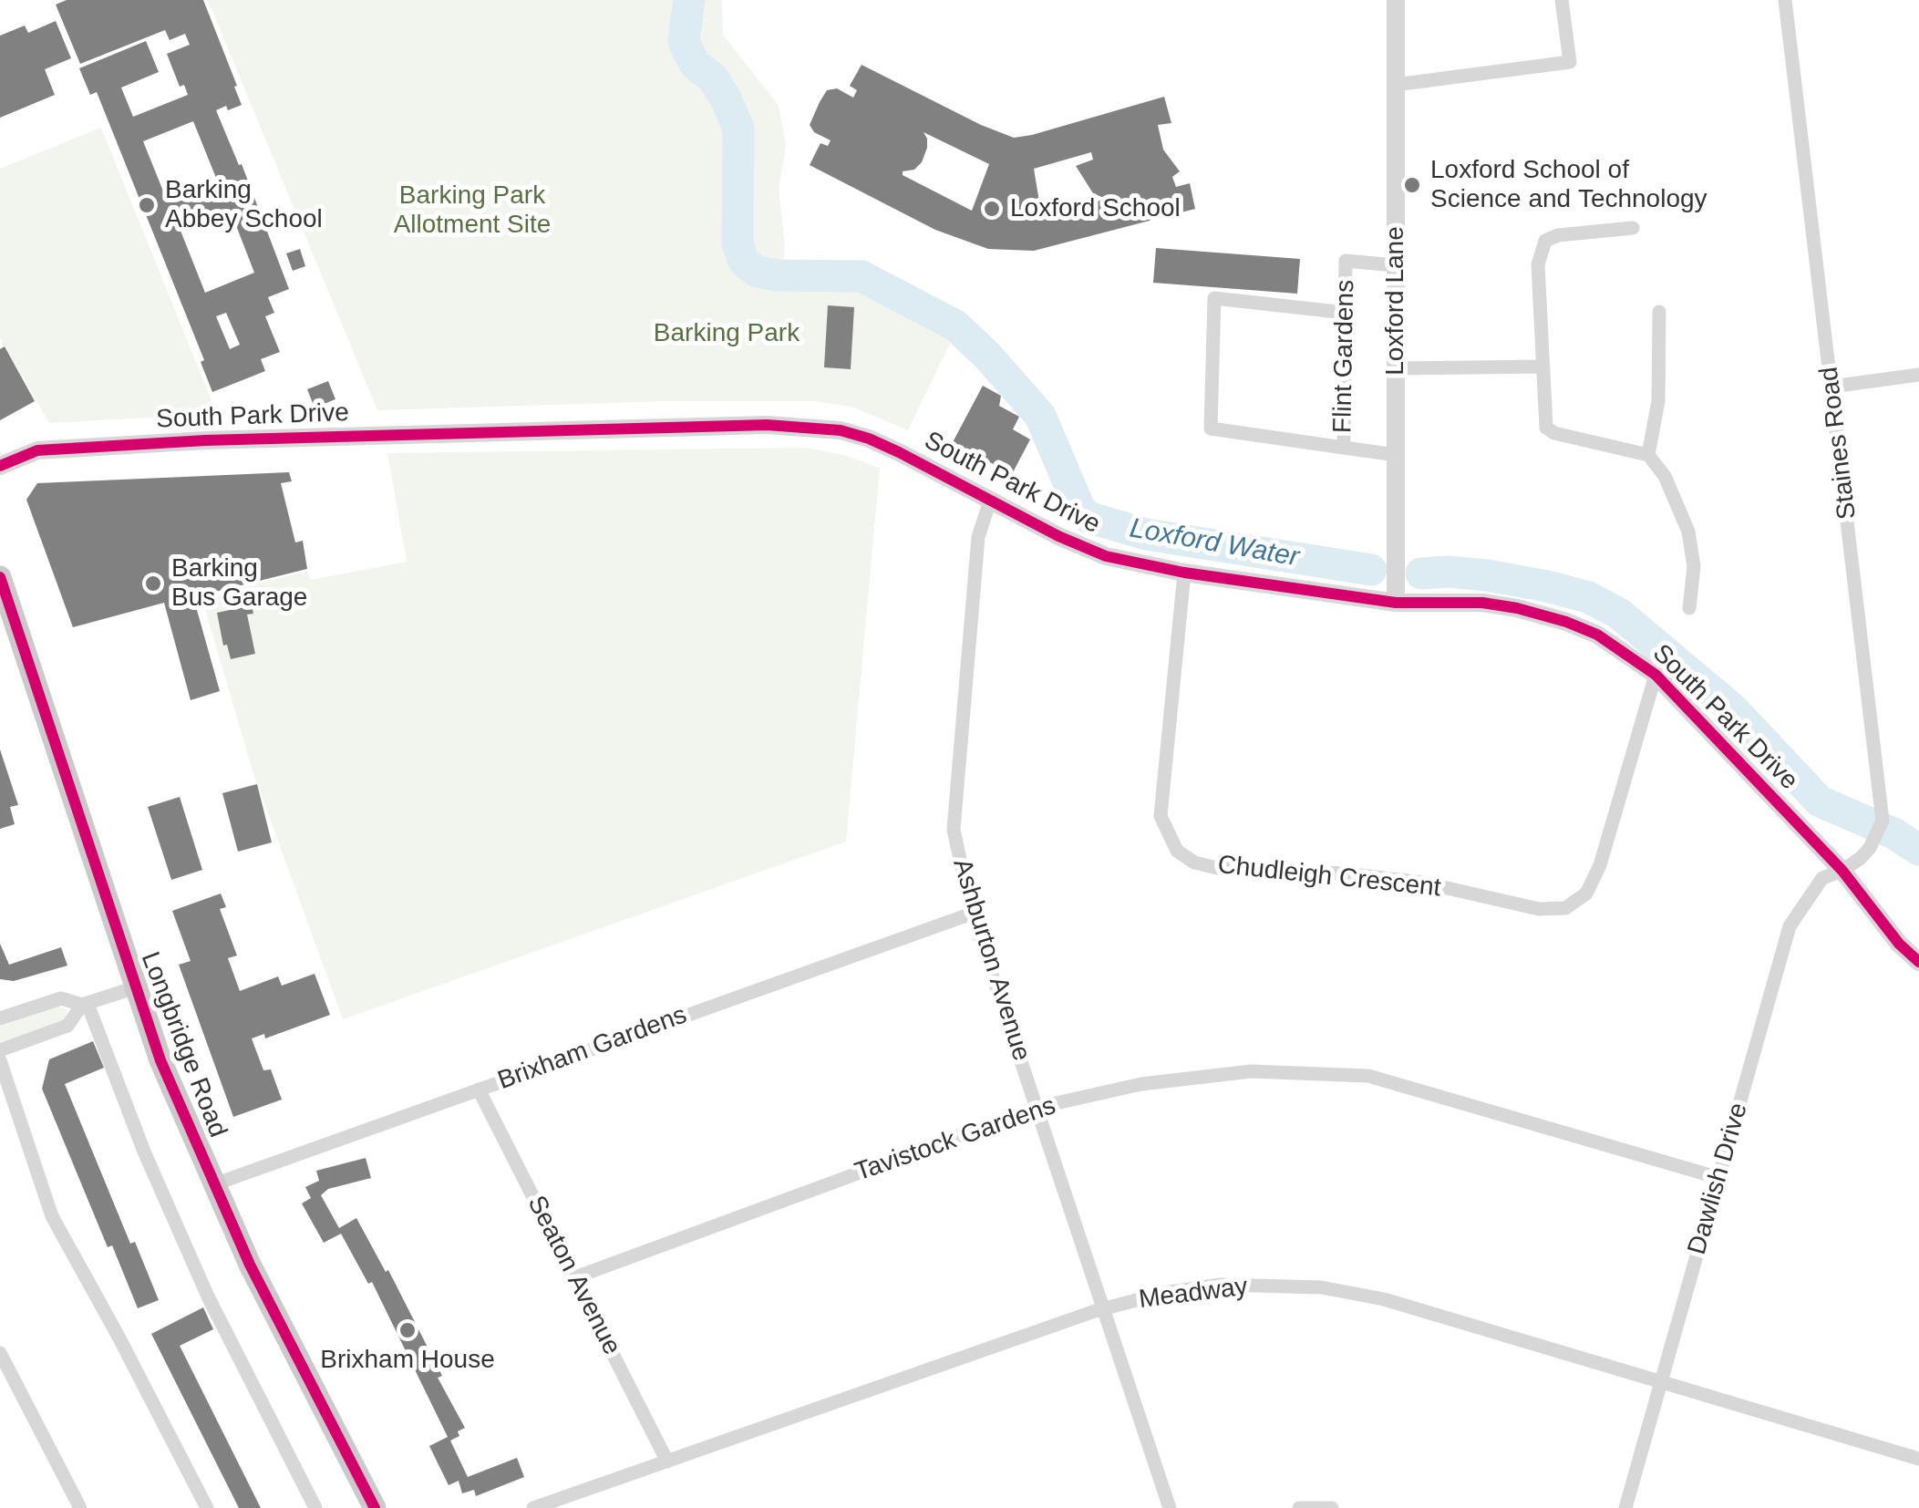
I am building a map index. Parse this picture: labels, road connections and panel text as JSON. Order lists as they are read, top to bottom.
{
  "streets": {
    "main road": ["Longbridge Road"],
    "street": [
      "Loxford Lane",
      "Flint Gardens",
      "South Park Drive",
      "Staines Road",
      "Chudleigh Crescent",
      "Ashburton Avenue",
      "Brixham Gardens",
      "Tavistock Gardens",
      "Dawlish Drive",
      "Seaton Avenue",
      "Meadway"
    ]
  },
  "crossings": [
    ["Loxford Lane", "Flint Gardens"],
    ["Loxford Lane", "South Park Drive"],
    ["South Park Drive", "Staines Road"],
    ["South Park Drive", "Chudleigh Crescent"],
    ["South Park Drive", "Ashburton Avenue"],
    ["South Park Drive", "Dawlish Drive"],
    ["Staines Road", "Dawlish Drive"],
    ["Ashburton Avenue", "Brixham Gardens"],
    ["Ashburton Avenue", "Tavistock Gardens"],
    ["Ashburton Avenue", "Meadway"],
    ["Longbridge Road", "Brixham Gardens"],
    ["Brixham Gardens", "Seaton Avenue"],
    ["Tavistock Gardens", "Dawlish Drive"],
    ["Tavistock Gardens", "Seaton Avenue"],
    ["Dawlish Drive", "Meadway"],
    ["Seaton Avenue", "Meadway"]
  ],
  "water": ["Loxford Water"],
  "parks": ["Barking Park Allotment Site", "Barking Park"],
  "places": [
    "Loxford School of Science and Technology",
    "Barking Abbey School",
    "Loxford School",
    "Barking Bus Garage",
    "Brixham House"
  ]
}
